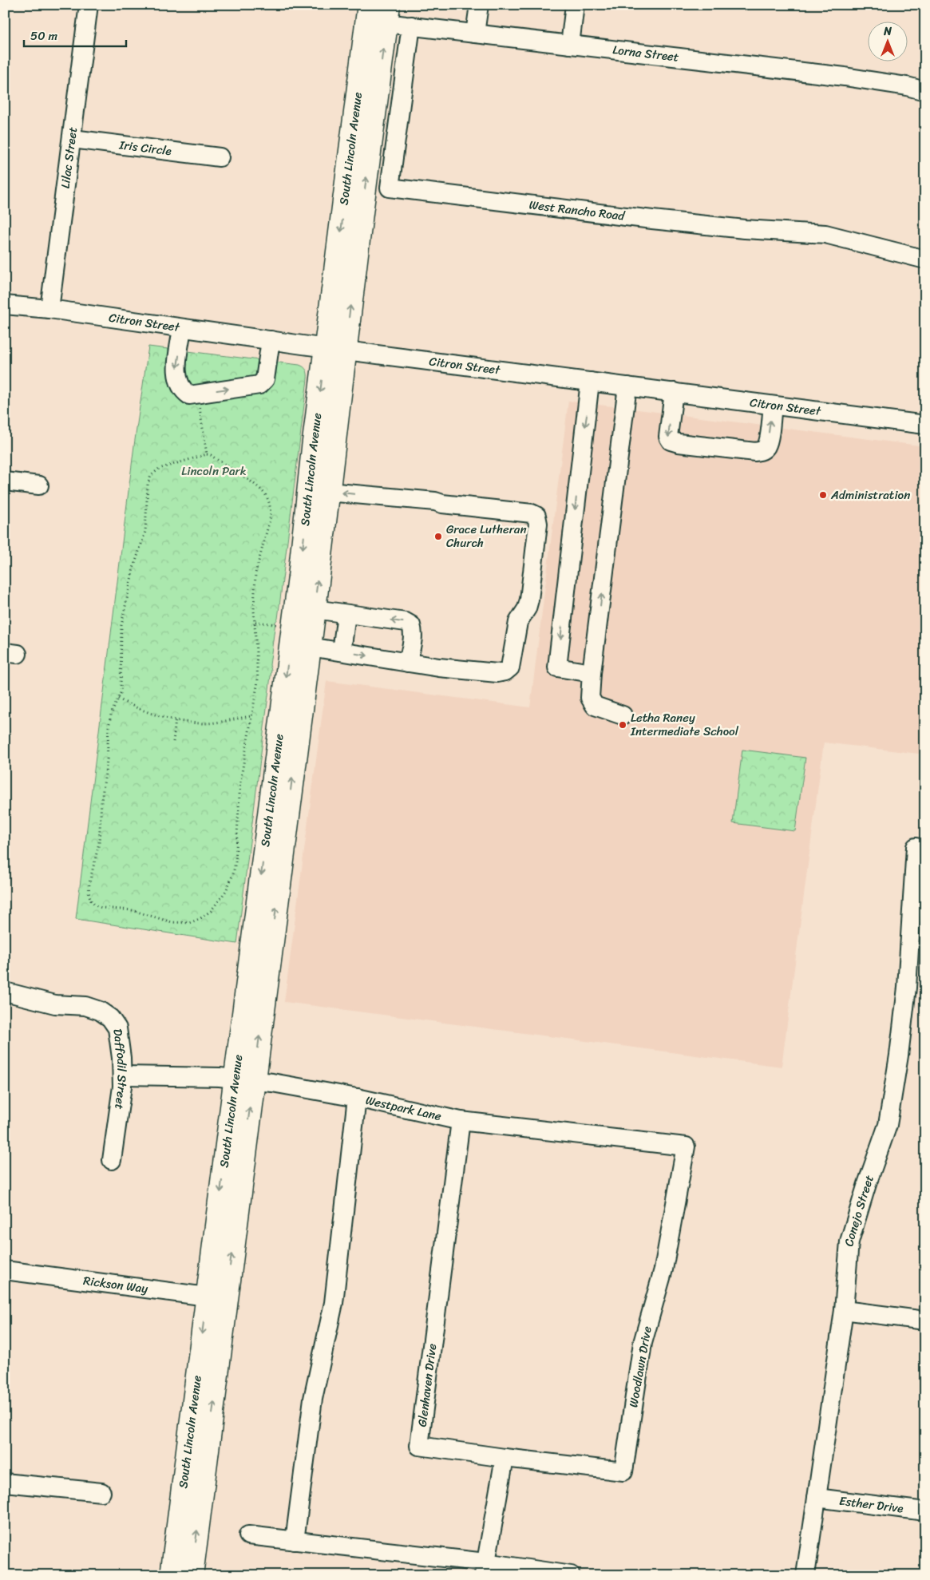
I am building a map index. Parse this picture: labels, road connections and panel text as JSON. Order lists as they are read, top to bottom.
{
  "streets": {
    "main road": ["South Lincoln Avenue"],
    "street": [
      "Lorna Street",
      "Iris Circle",
      "Lilac Street",
      "West Rancho Road",
      "Citron Street",
      "Daffodil Street",
      "Westpark Lane",
      "Conejo Street",
      "Rickson Way",
      "Woodlawn Drive",
      "Glenhaven Drive",
      "Esther Drive"
    ]
  },
  "crossings": [
    ["Lorna Street", "South Lincoln Avenue"],
    ["Lorna Street", "West Rancho Road"],
    ["Iris Circle", "Lilac Street"],
    ["South Lincoln Avenue", "Citron Street"],
    ["South Lincoln Avenue", "Westpark Lane"],
    ["South Lincoln Avenue", "Rickson Way"],
    ["Lilac Street", "Citron Street"],
    ["Daffodil Street", "Westpark Lane"],
    ["Westpark Lane", "Woodlawn Drive"],
    ["Westpark Lane", "Glenhaven Drive"],
    ["Conejo Street", "Esther Drive"],
    ["Woodlawn Drive", "Glenhaven Drive"]
  ],
  "parks": ["Lincoln Park"],
  "places": ["Administration", "Grace Lutheran Church", "Letha Raney Intermediate School"],
  "scale_bar": "50 m",
  "north": "top"
}
